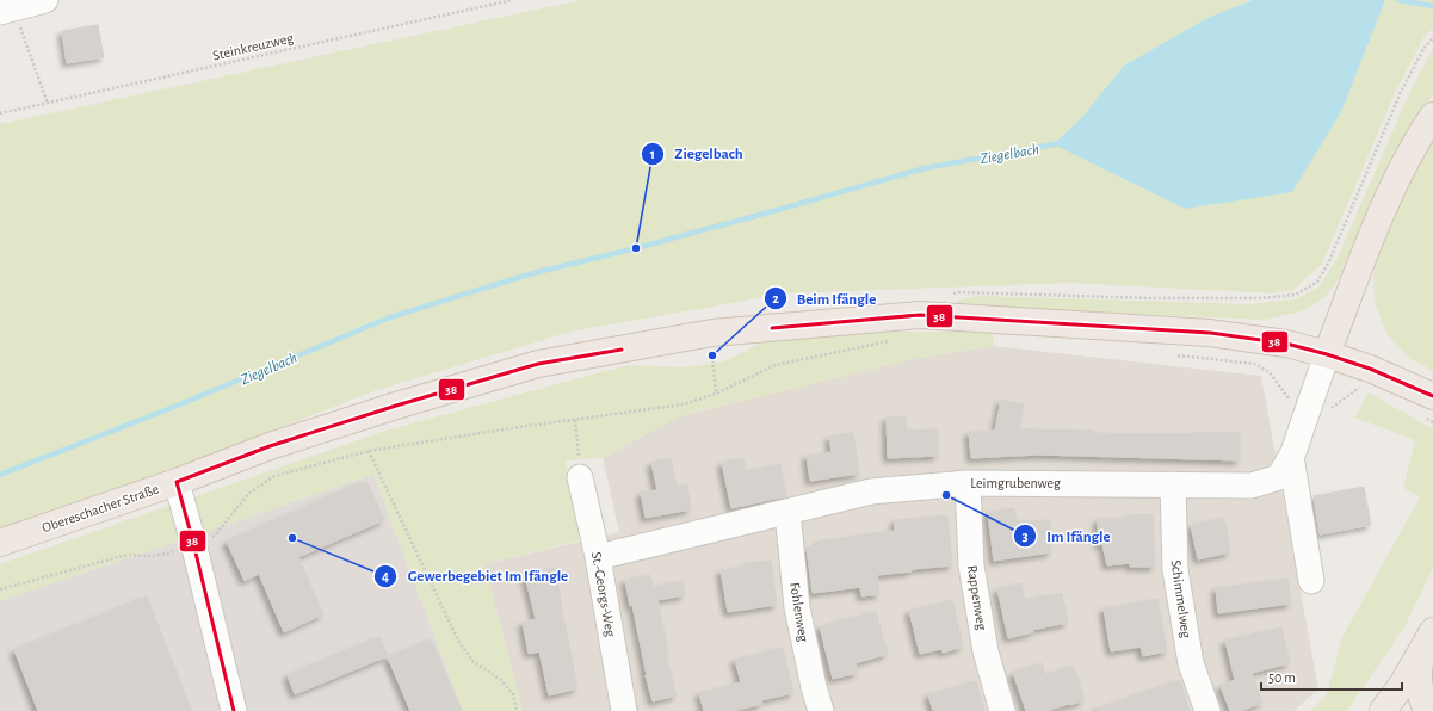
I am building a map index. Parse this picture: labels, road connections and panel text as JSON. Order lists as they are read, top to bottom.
{
  "streets": {
    "main road": ["Obereschacher Straße"],
    "street": [
      "Leimgrubenweg",
      "St.-Georgs-Weg",
      "Rappenweg",
      "Schimmelweg",
      "Fohlenweg"
    ],
    "path": ["Steinkreuzweg"]
  },
  "crossings": [
    ["Leimgrubenweg", "Obereschacher Straße"],
    ["Leimgrubenweg", "St.-Georgs-Weg"],
    ["Leimgrubenweg", "Rappenweg"],
    ["Leimgrubenweg", "Schimmelweg"],
    ["Leimgrubenweg", "Fohlenweg"]
  ],
  "water": ["Ziegelbach"],
  "places": [
    "Ziegelbach",
    "Beim Ifängle",
    "Im Ifängle",
    "Gewerbegebiet Im Ifängle"
  ],
  "lines": ["transit line 38"],
  "scale_bar": "50 m"
}
